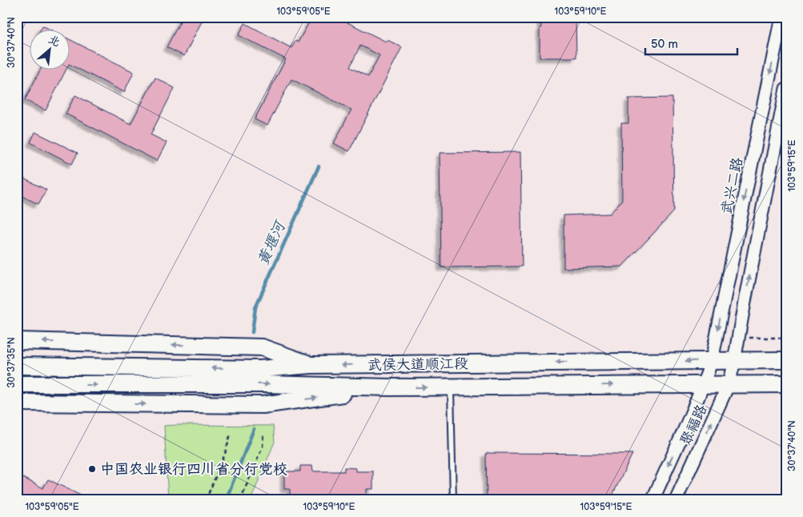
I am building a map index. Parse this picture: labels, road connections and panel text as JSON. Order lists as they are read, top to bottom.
{
  "streets": {
    "main road": ["武侯大道顺江段"],
    "street": ["武兴二路", "聚福路"]
  },
  "crossings": [
    ["武兴二路", "武侯大道顺江段"],
    ["武侯大道顺江段", "聚福路"]
  ],
  "one_way": ["武兴二路", "聚福路"],
  "water": ["黄堰河"],
  "places": ["中国农业银行四川省分行党校"],
  "scale_bar": "50 m",
  "north": "top right",
  "coordinates": [
    "103°59'05\"E",
    "103°59'10\"E",
    "30°37'40\"N",
    "103°59'15\"E",
    "30°37'35\"N"
  ]
}
